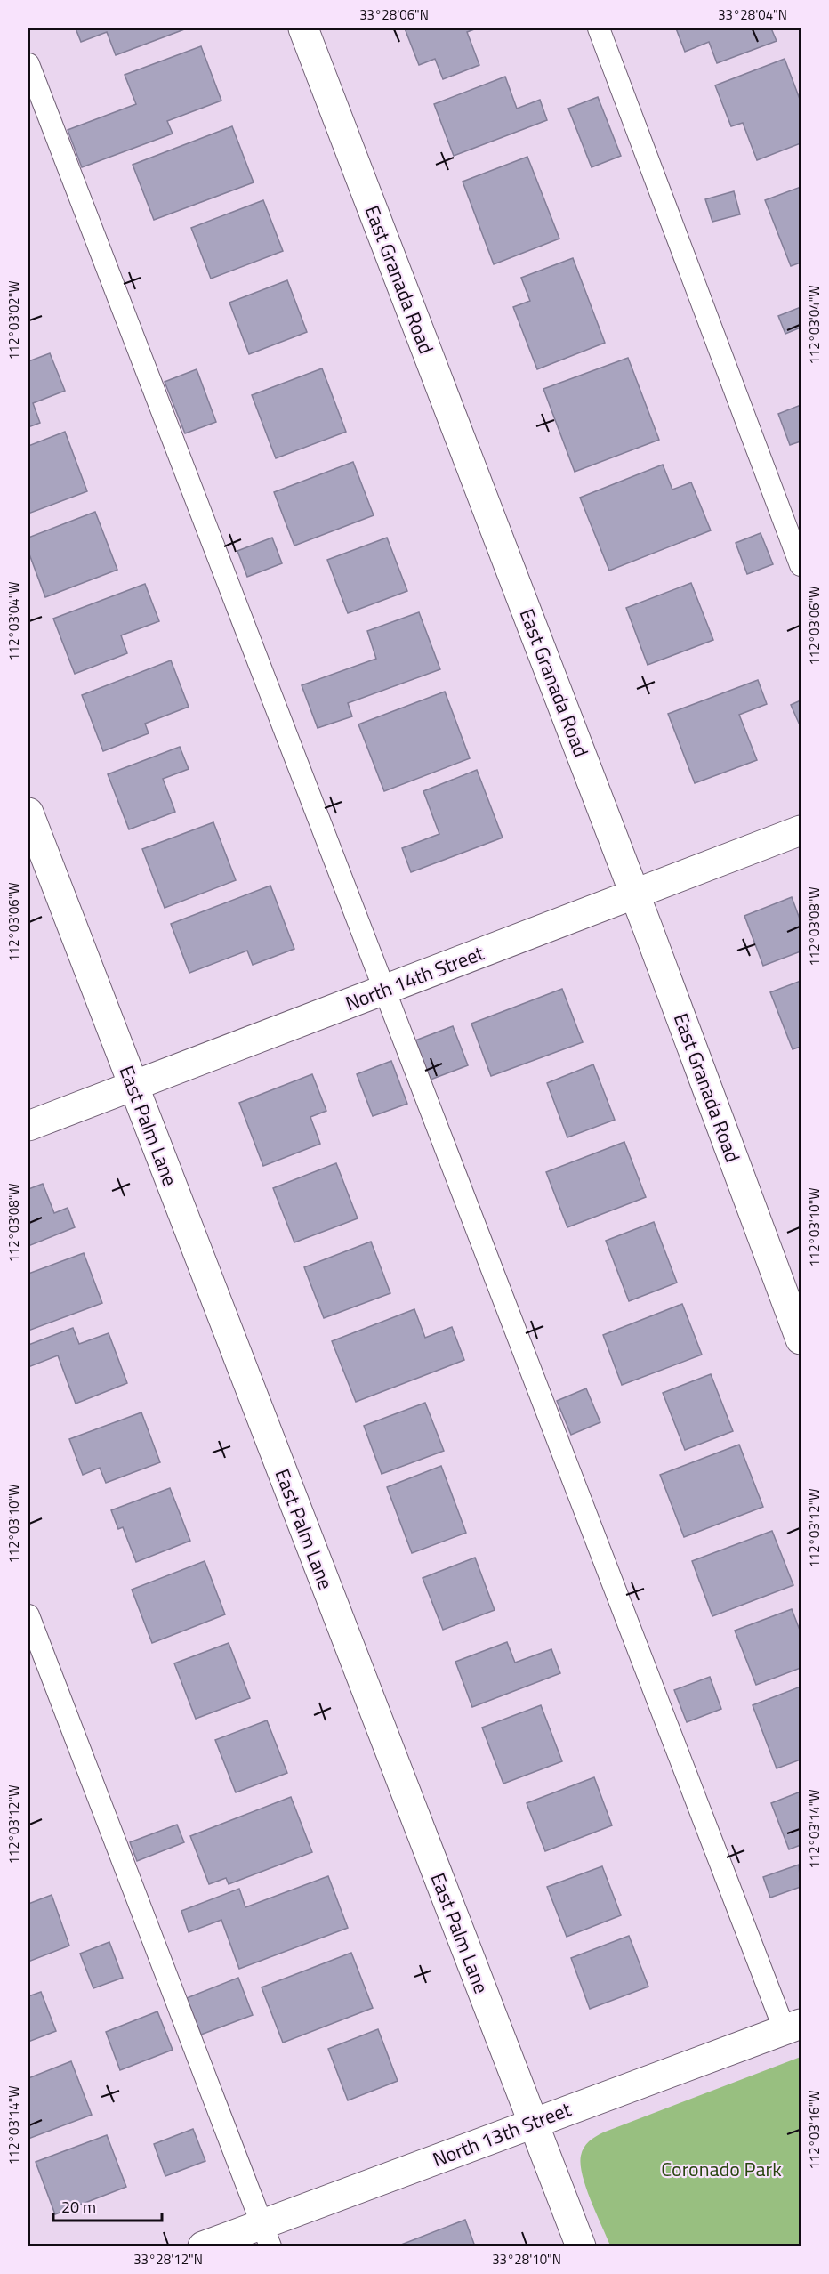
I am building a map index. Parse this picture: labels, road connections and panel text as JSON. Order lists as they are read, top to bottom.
{
  "streets": {
    "street": [
      "East Granada Road",
      "North 14th Street",
      "East Palm Lane",
      "North 13th Street"
    ]
  },
  "crossings": [
    ["East Granada Road", "North 14th Street"],
    ["North 14th Street", "East Palm Lane"],
    ["East Palm Lane", "North 13th Street"]
  ],
  "parks": ["Coronado Park"],
  "scale_bar": "20 m",
  "coordinates": [
    "33°28'06\"N",
    "33°28'04\"N",
    "112°03'02\"W",
    "112°03'04\"W",
    "112°03'06\"W",
    "112°03'08\"W",
    "112°03'10\"W",
    "112°03'12\"W",
    "112°03'14\"W",
    "112°03'16\"W",
    "33°28'12\"N",
    "33°28'10\"N"
  ]
}
